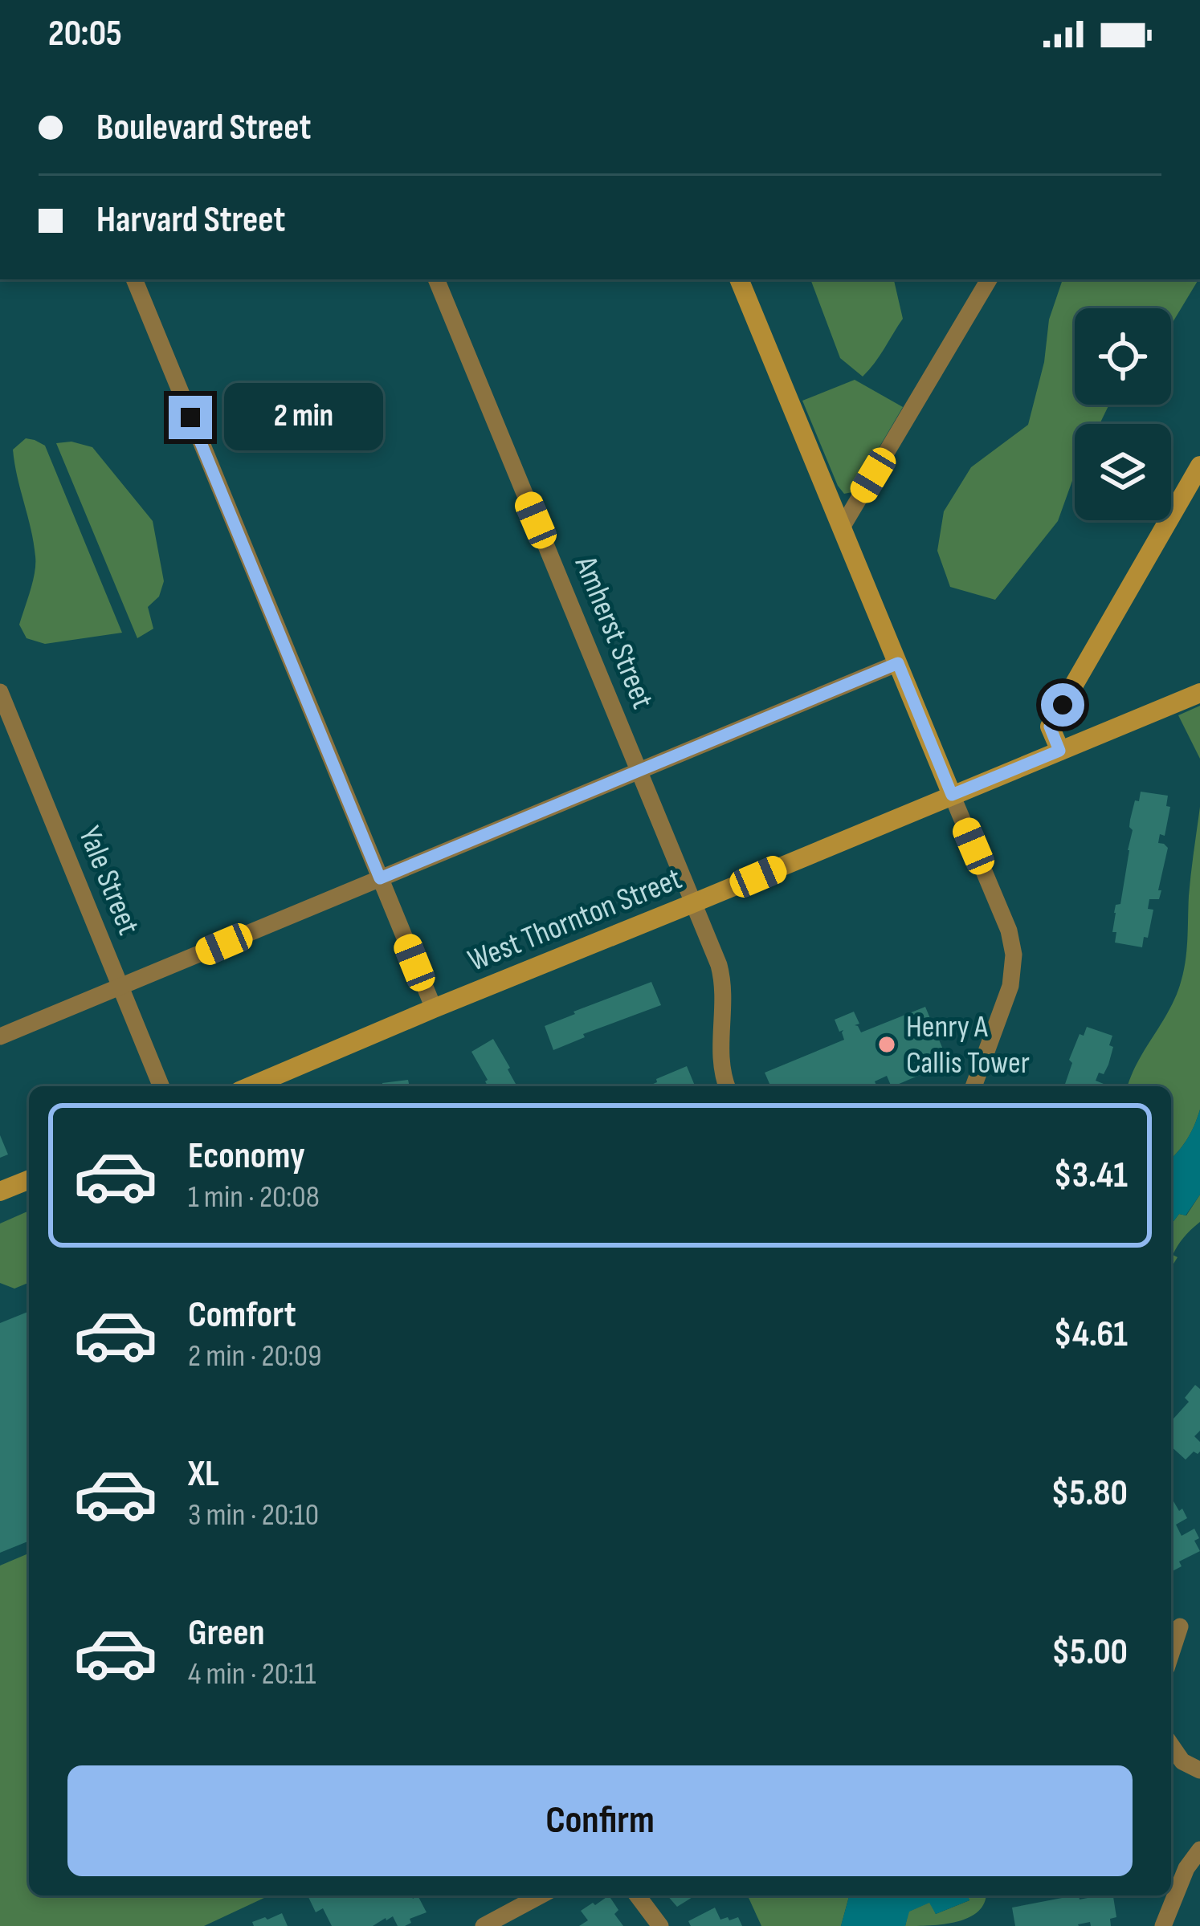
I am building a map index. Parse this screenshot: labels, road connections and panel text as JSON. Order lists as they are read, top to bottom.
{
  "streets": {
    "main road": ["West Thornton Street"],
    "street": ["Amherst Street", "Yale Street"]
  },
  "crossings": [
    ["Amherst Street", "West Thornton Street"]
  ],
  "places": ["Henry A Callis Tower"],
  "page": {
    "status": "20:05",
    "banner": ["Boulevard Street", "Harvard Street"],
    "bubble": "2 min",
    "list": [
      {
        "name": "Economy",
        "note": "1 min · 20:08",
        "value": "$3.41"
      },
      {
        "name": "Comfort",
        "note": "2 min · 20:09",
        "value": "$4.61"
      },
      {
        "name": "XL",
        "note": "3 min · 20:10",
        "value": "$5.80"
      },
      {
        "name": "Green",
        "note": "4 min · 20:11",
        "value": "$5.00"
      }
    ],
    "buttons": "Confirm"
  }
}
